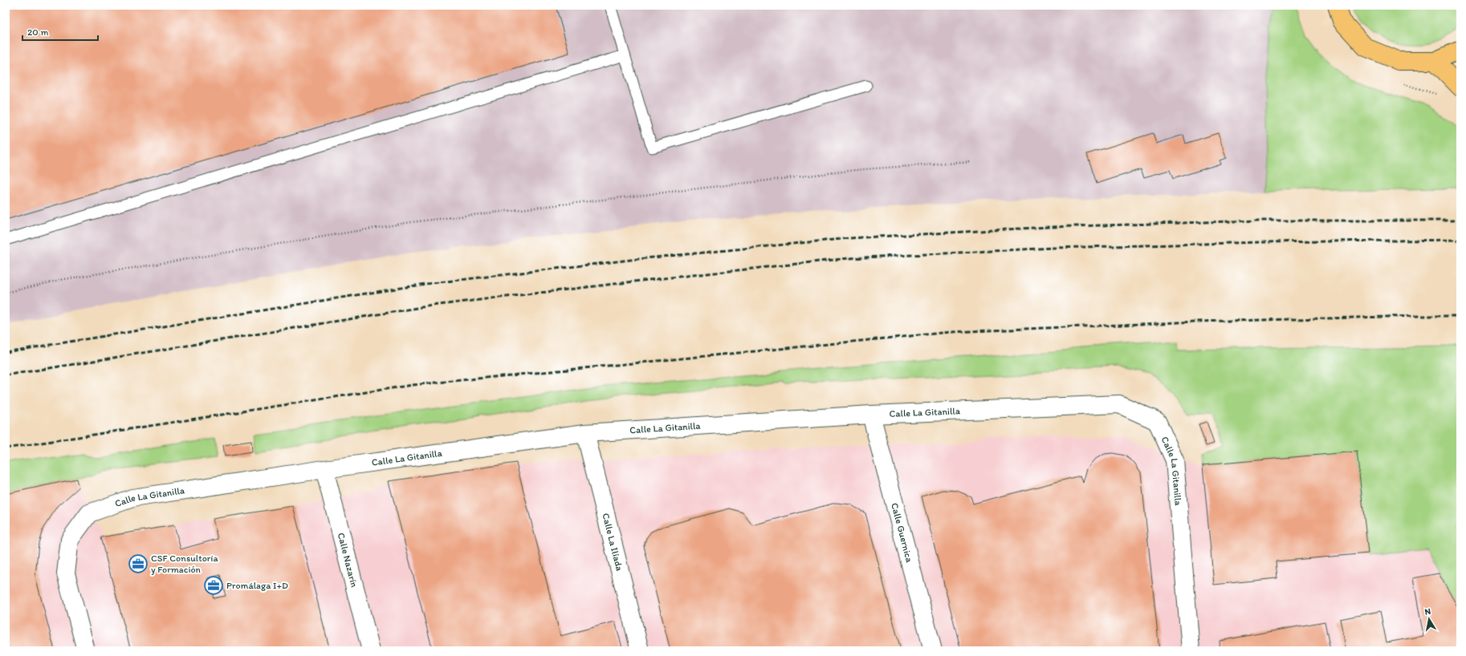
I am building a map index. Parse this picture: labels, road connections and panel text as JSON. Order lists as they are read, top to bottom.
{
  "streets": {
    "street": [
      "Calle La Gitanilla",
      "Calle Guernica",
      "Calle La Ilíada",
      "Calle Nazarín"
    ]
  },
  "crossings": [
    ["Calle La Gitanilla", "Calle Guernica"],
    ["Calle La Gitanilla", "Calle La Ilíada"],
    ["Calle La Gitanilla", "Calle Nazarín"]
  ],
  "places": {
    "office": ["CSF Consultoría y Formación", "Promálaga I+D"]
  },
  "scale_bar": "20 m",
  "north": "top"
}
